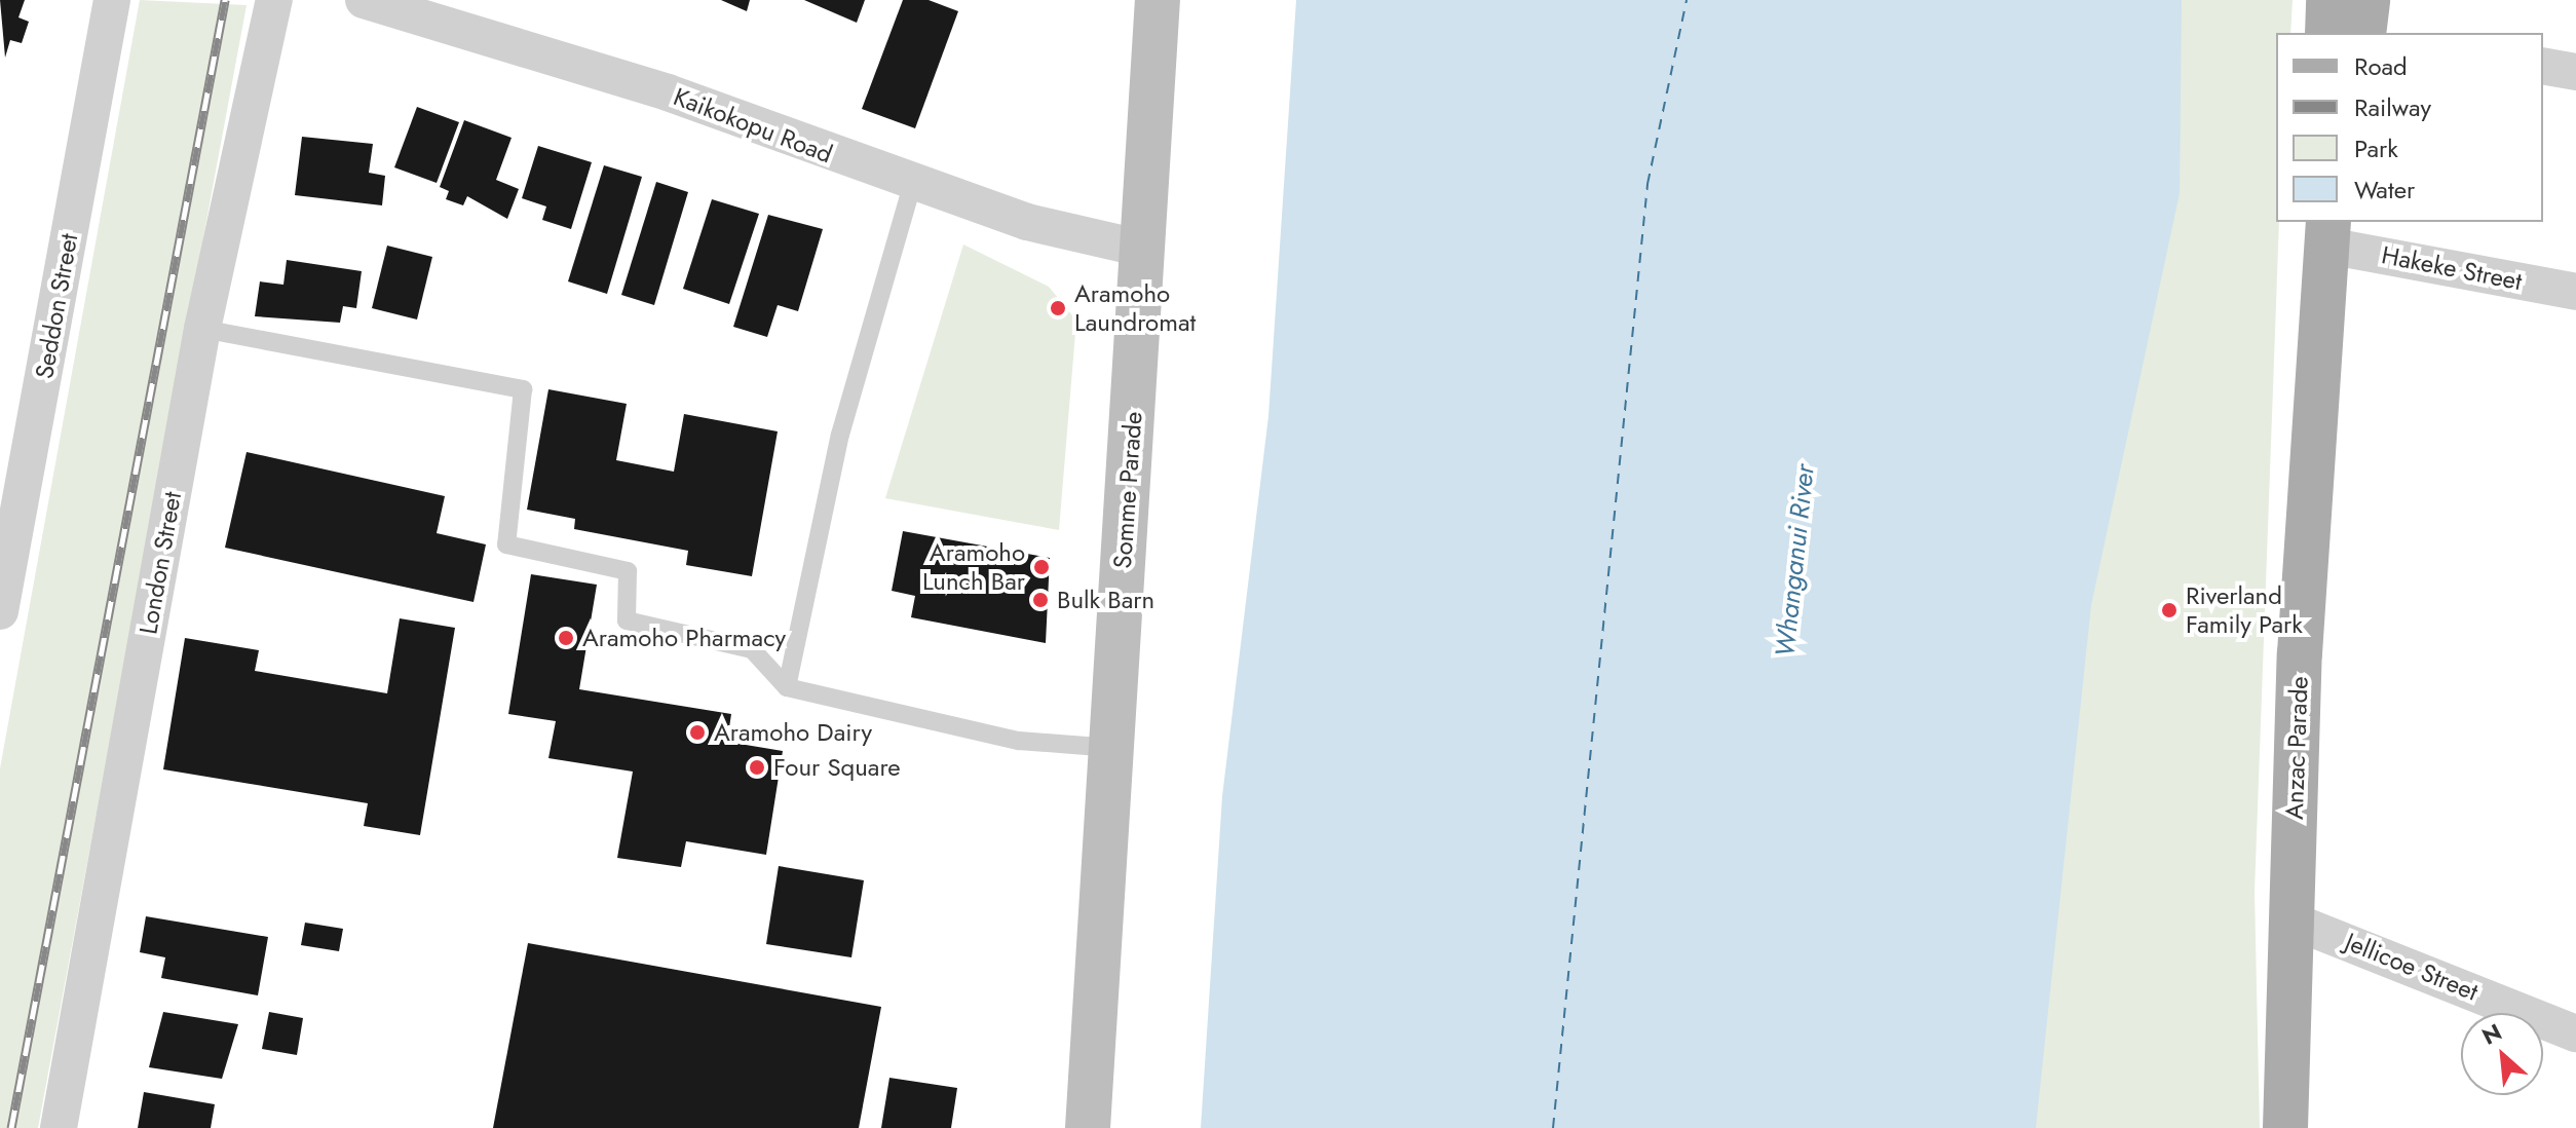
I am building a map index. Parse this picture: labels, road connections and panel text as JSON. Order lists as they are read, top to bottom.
{
  "streets": {
    "main road": ["Somme Parade", "Anzac Parade"],
    "street": [
      "Kaikokopu Road",
      "Hakeke Street",
      "Seddon Street",
      "London Street",
      "Jellicoe Street"
    ]
  },
  "crossings": [
    ["Kaikokopu Road", "Somme Parade"],
    ["Hakeke Street", "Anzac Parade"],
    ["Anzac Parade", "Jellicoe Street"]
  ],
  "water": ["Whanganui River"],
  "places": [
    "Aramoho Laundromat",
    "Aramoho Lunch Bar",
    "Bulk Barn",
    "Riverland Family Park",
    "Aramoho Pharmacy",
    "Aramoho Dairy",
    "Four Square"
  ],
  "legend": [
    "Road",
    "Railway",
    "Park",
    "Water"
  ],
  "north": "top left"
}
